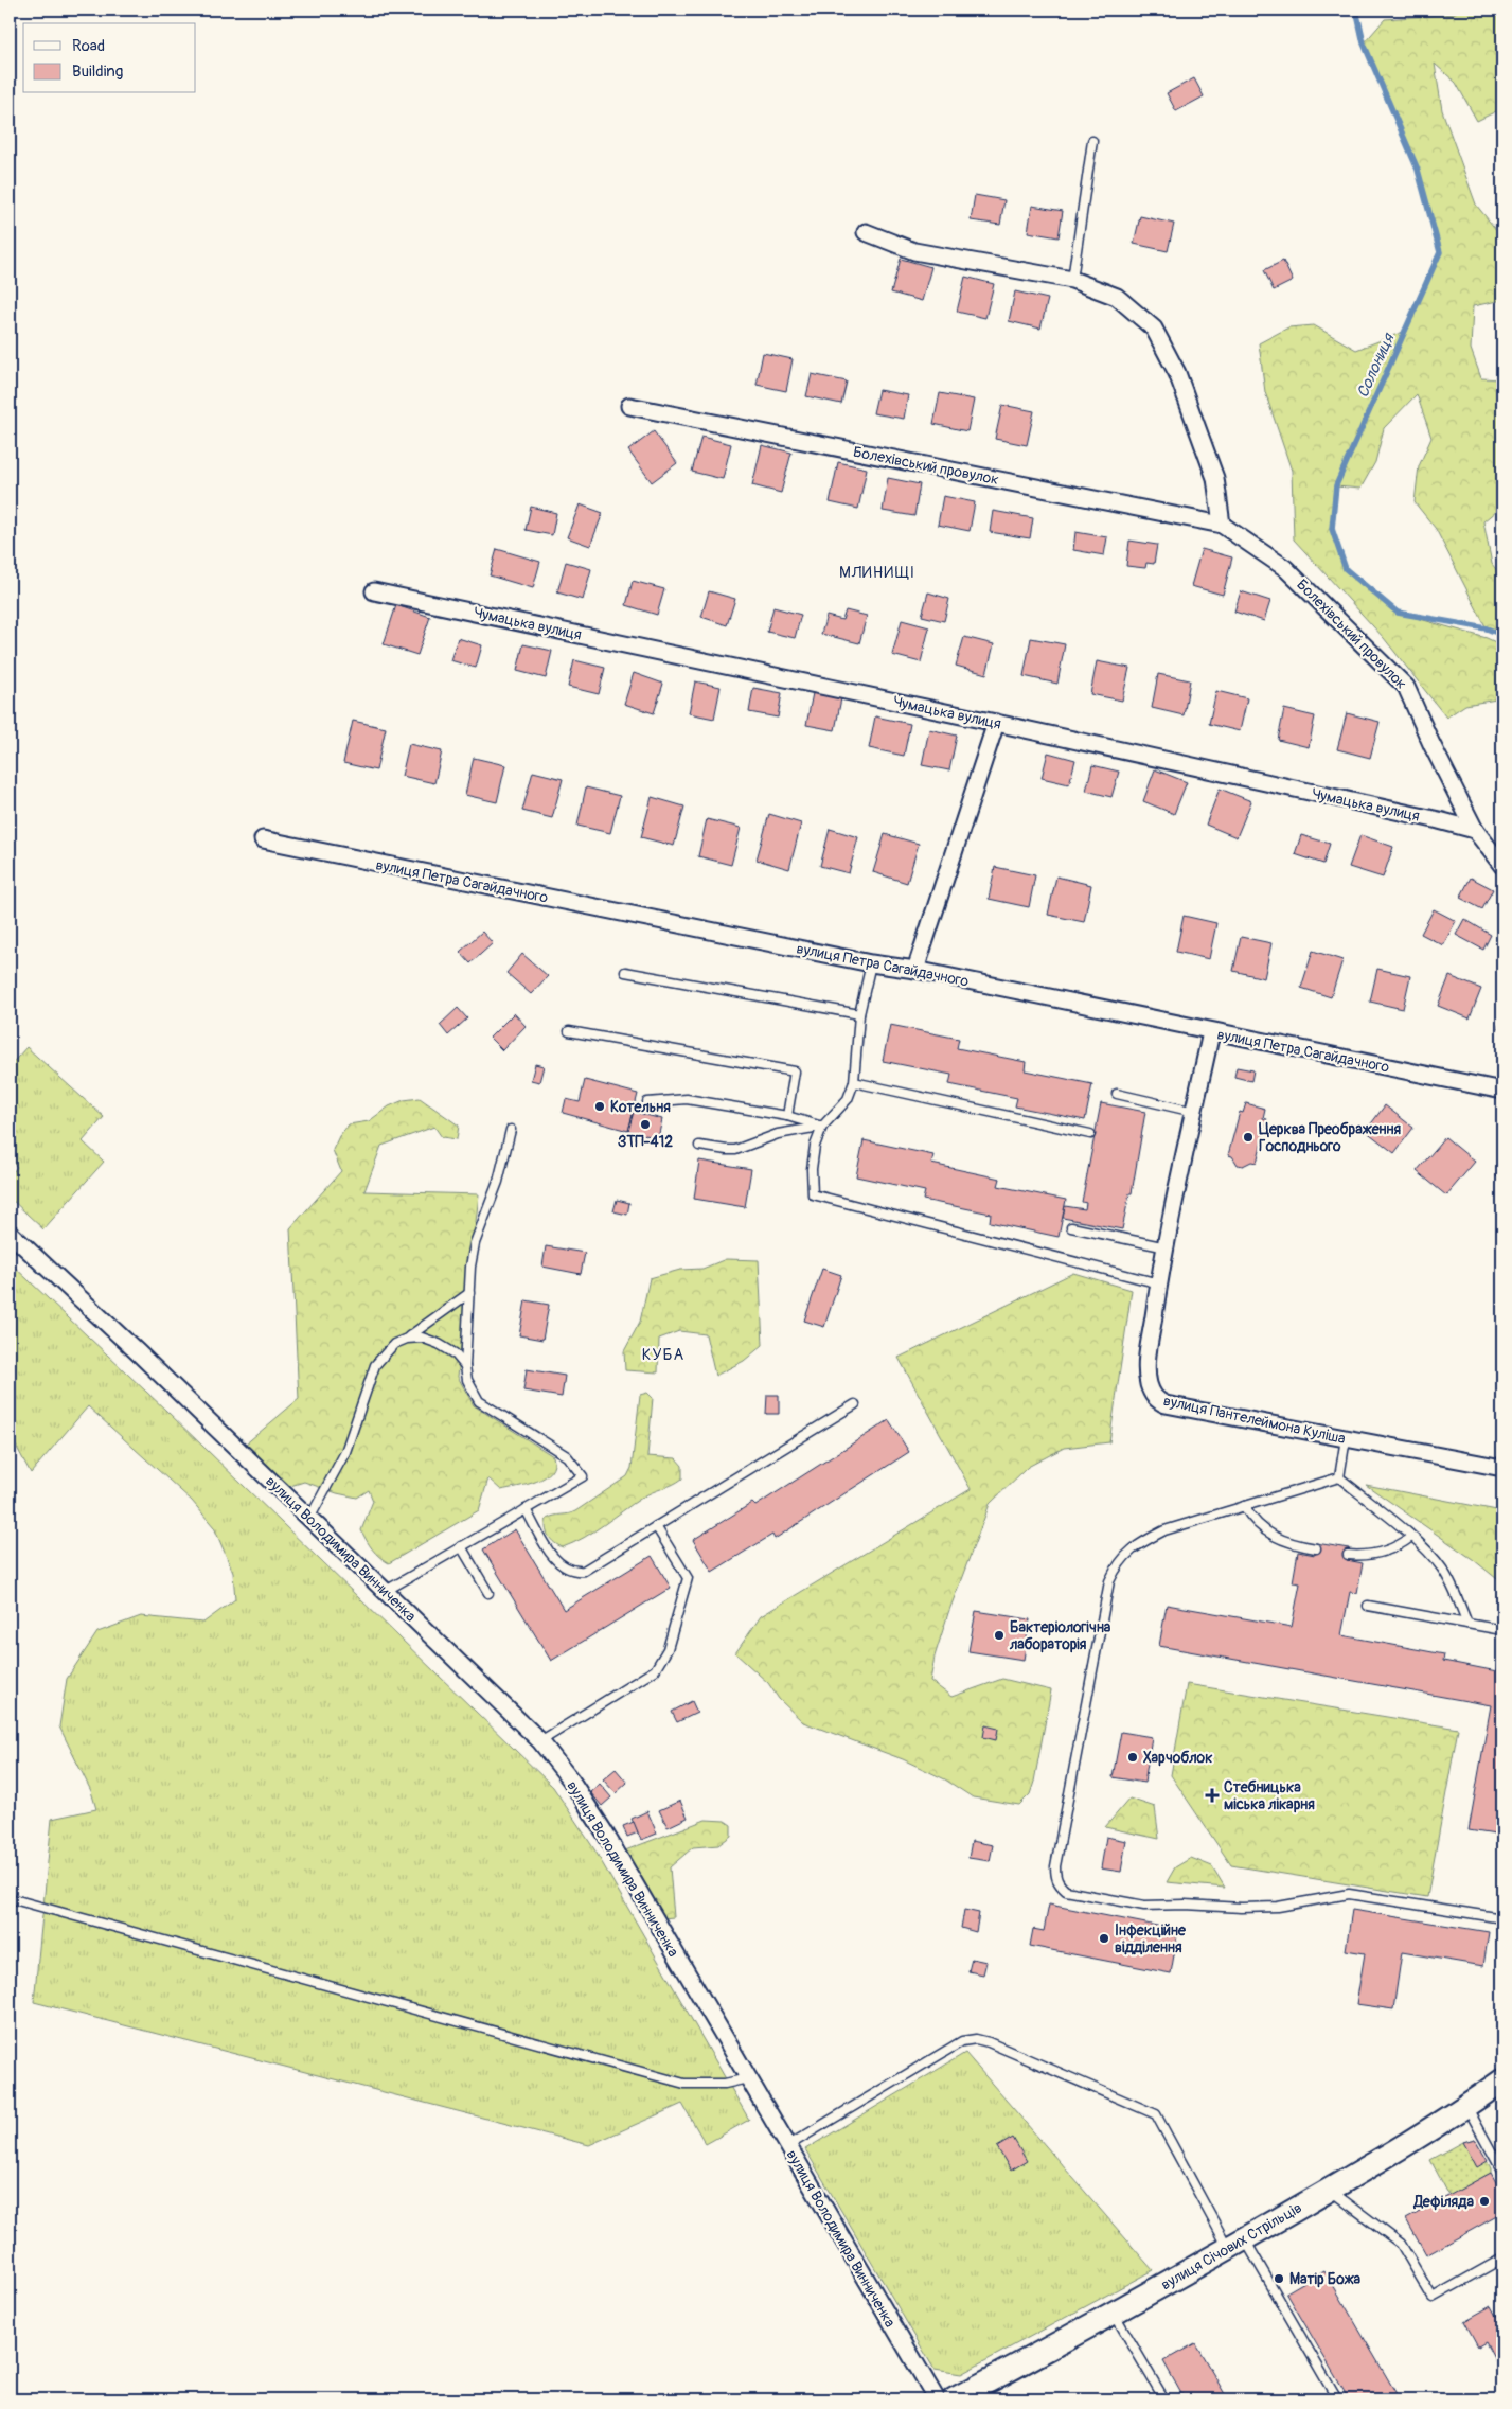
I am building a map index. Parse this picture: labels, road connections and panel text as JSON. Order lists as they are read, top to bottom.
{
  "streets": {
    "street": [
      "Болехівський провулок",
      "Чумацька вулиця",
      "вулиця Петра Сагайдачного",
      "вулиця Пантелеймона Куліша",
      "вулиця Володимира Винниченка",
      "вулиця Січових Стрільців"
    ]
  },
  "crossings": [
    ["Болехівський провулок", "Чумацька вулиця"],
    ["вулиця Петра Сагайдачного", "вулиця Пантелеймона Куліша"]
  ],
  "districts": ["МЛИНИЩІ", "КУБА"],
  "water": ["Солониця"],
  "places": {
    "other": [
      "Котельня",
      "ЗТП-412",
      "Церква Преображення Господнього",
      "Бактеріологічна лабораторія",
      "Харчоблок",
      "Інфекційне відділення",
      "Дефіляда",
      "Матір Божа"
    ],
    "health": ["Стебницька міська лікарня"]
  },
  "legend": ["Road", "Building"]
}
